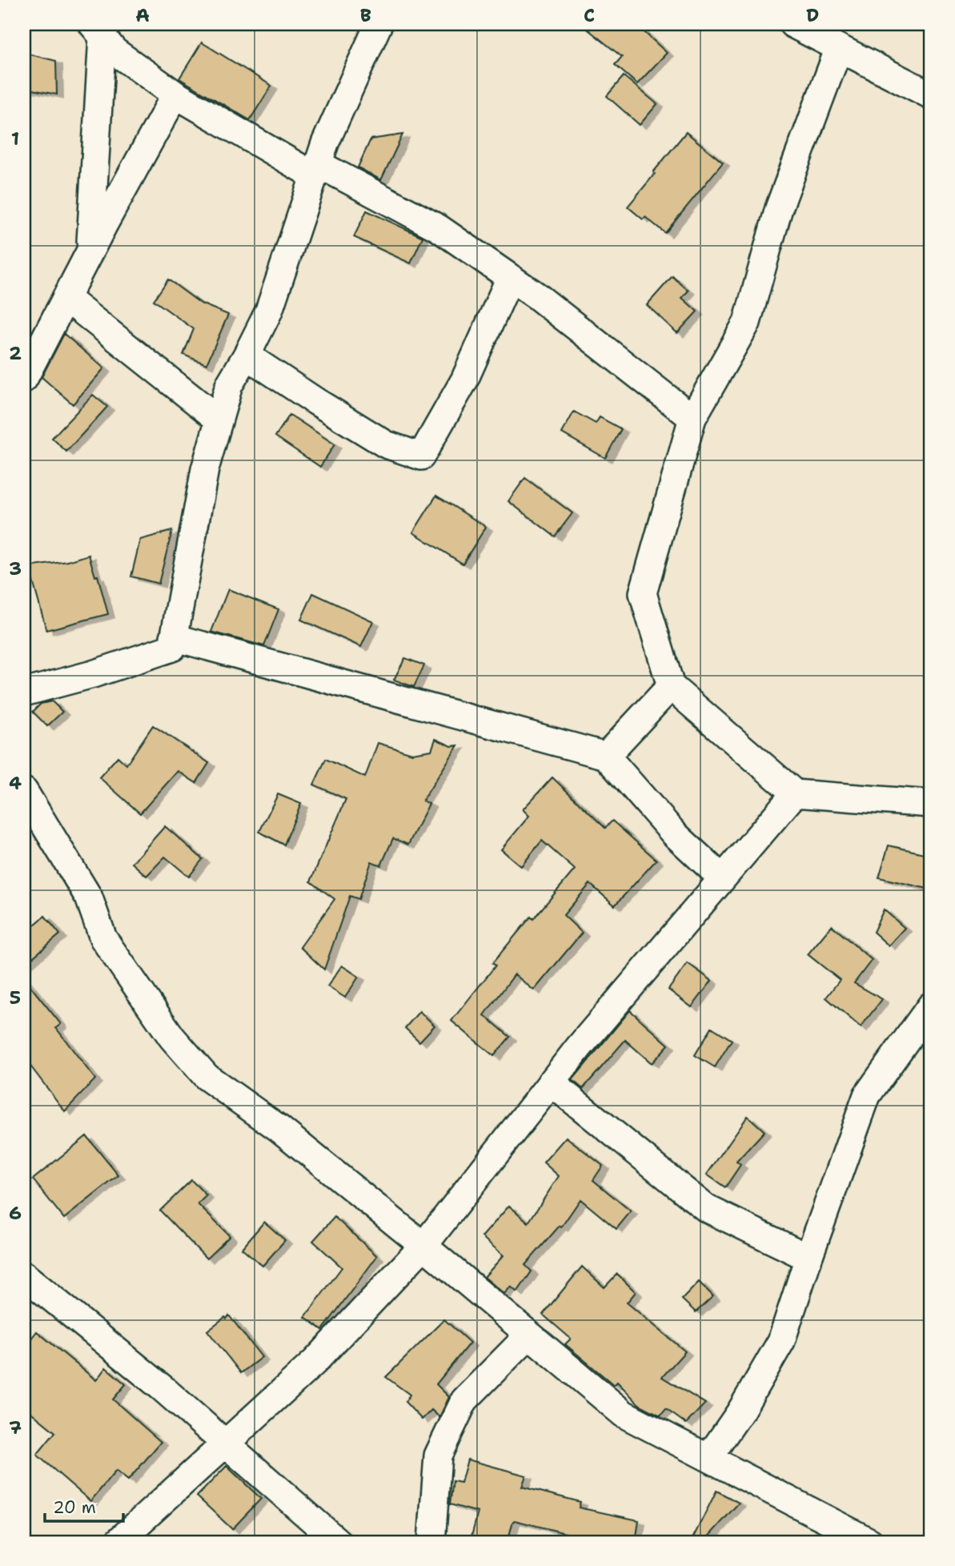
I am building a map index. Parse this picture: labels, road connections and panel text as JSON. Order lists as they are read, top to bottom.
{
  "scale_bar": "20 m",
  "grid": {
    "columns": [
      "A",
      "B",
      "C",
      "D"
    ],
    "rows": [
      "1",
      "2",
      "3",
      "4",
      "5",
      "6",
      "7"
    ]
  }
}
